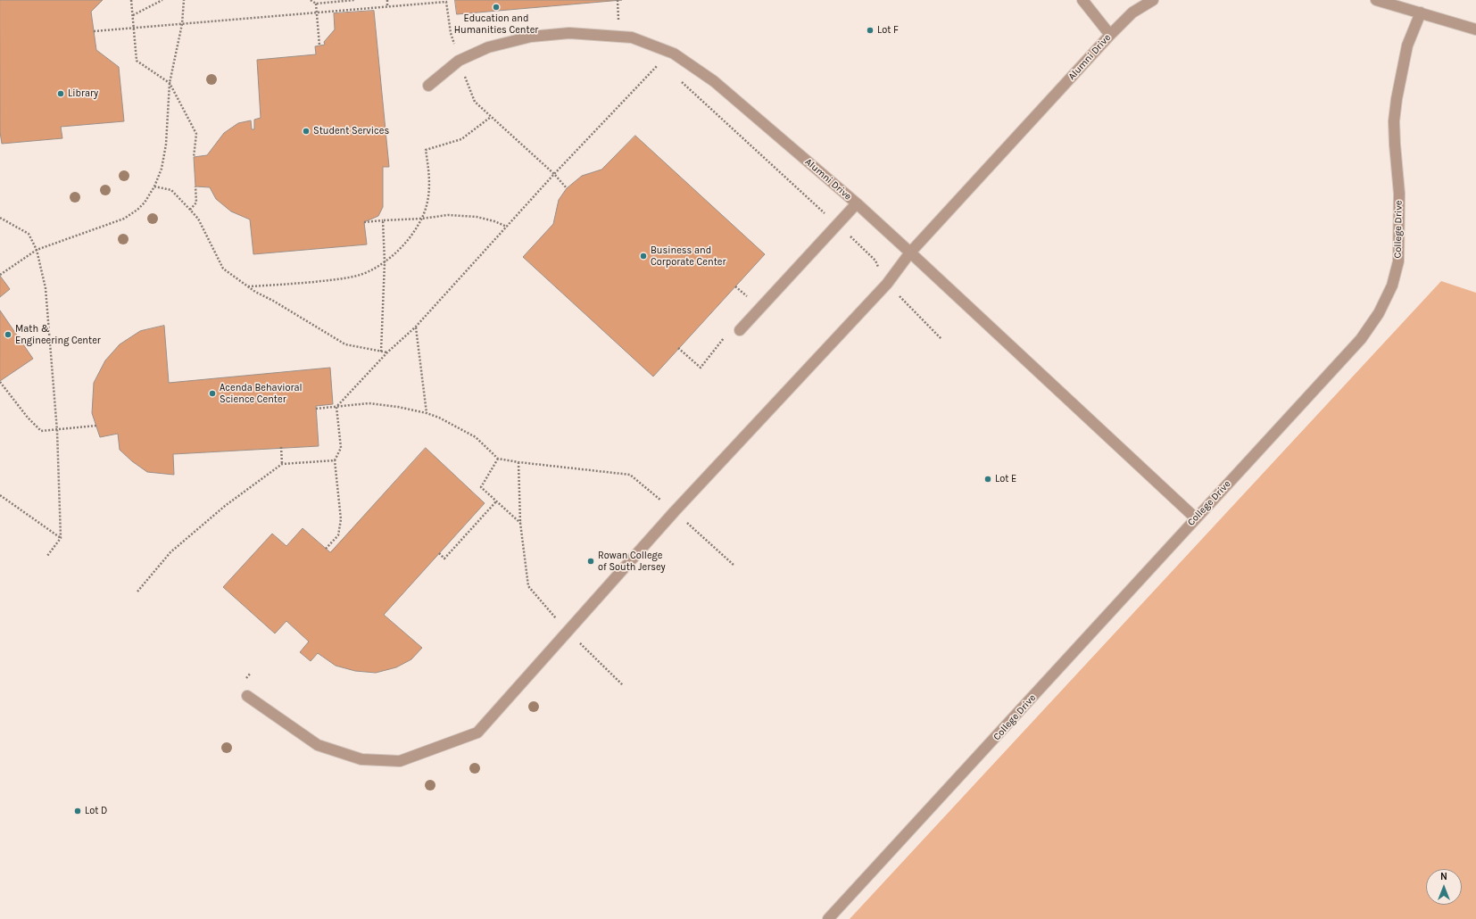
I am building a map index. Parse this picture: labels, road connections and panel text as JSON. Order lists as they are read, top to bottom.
{
  "streets": {
    "lane": ["Alumni Drive", "College Drive"]
  },
  "places": [
    "Education and Humanities Center",
    "Lot F",
    "Library",
    "Student Services",
    "Business and Corporate Center",
    "Math & Engineering Center",
    "Acenda Behavioral Science Center",
    "Lot E",
    "Rowan College of South Jersey",
    "Lot D"
  ],
  "north": "top"
}
